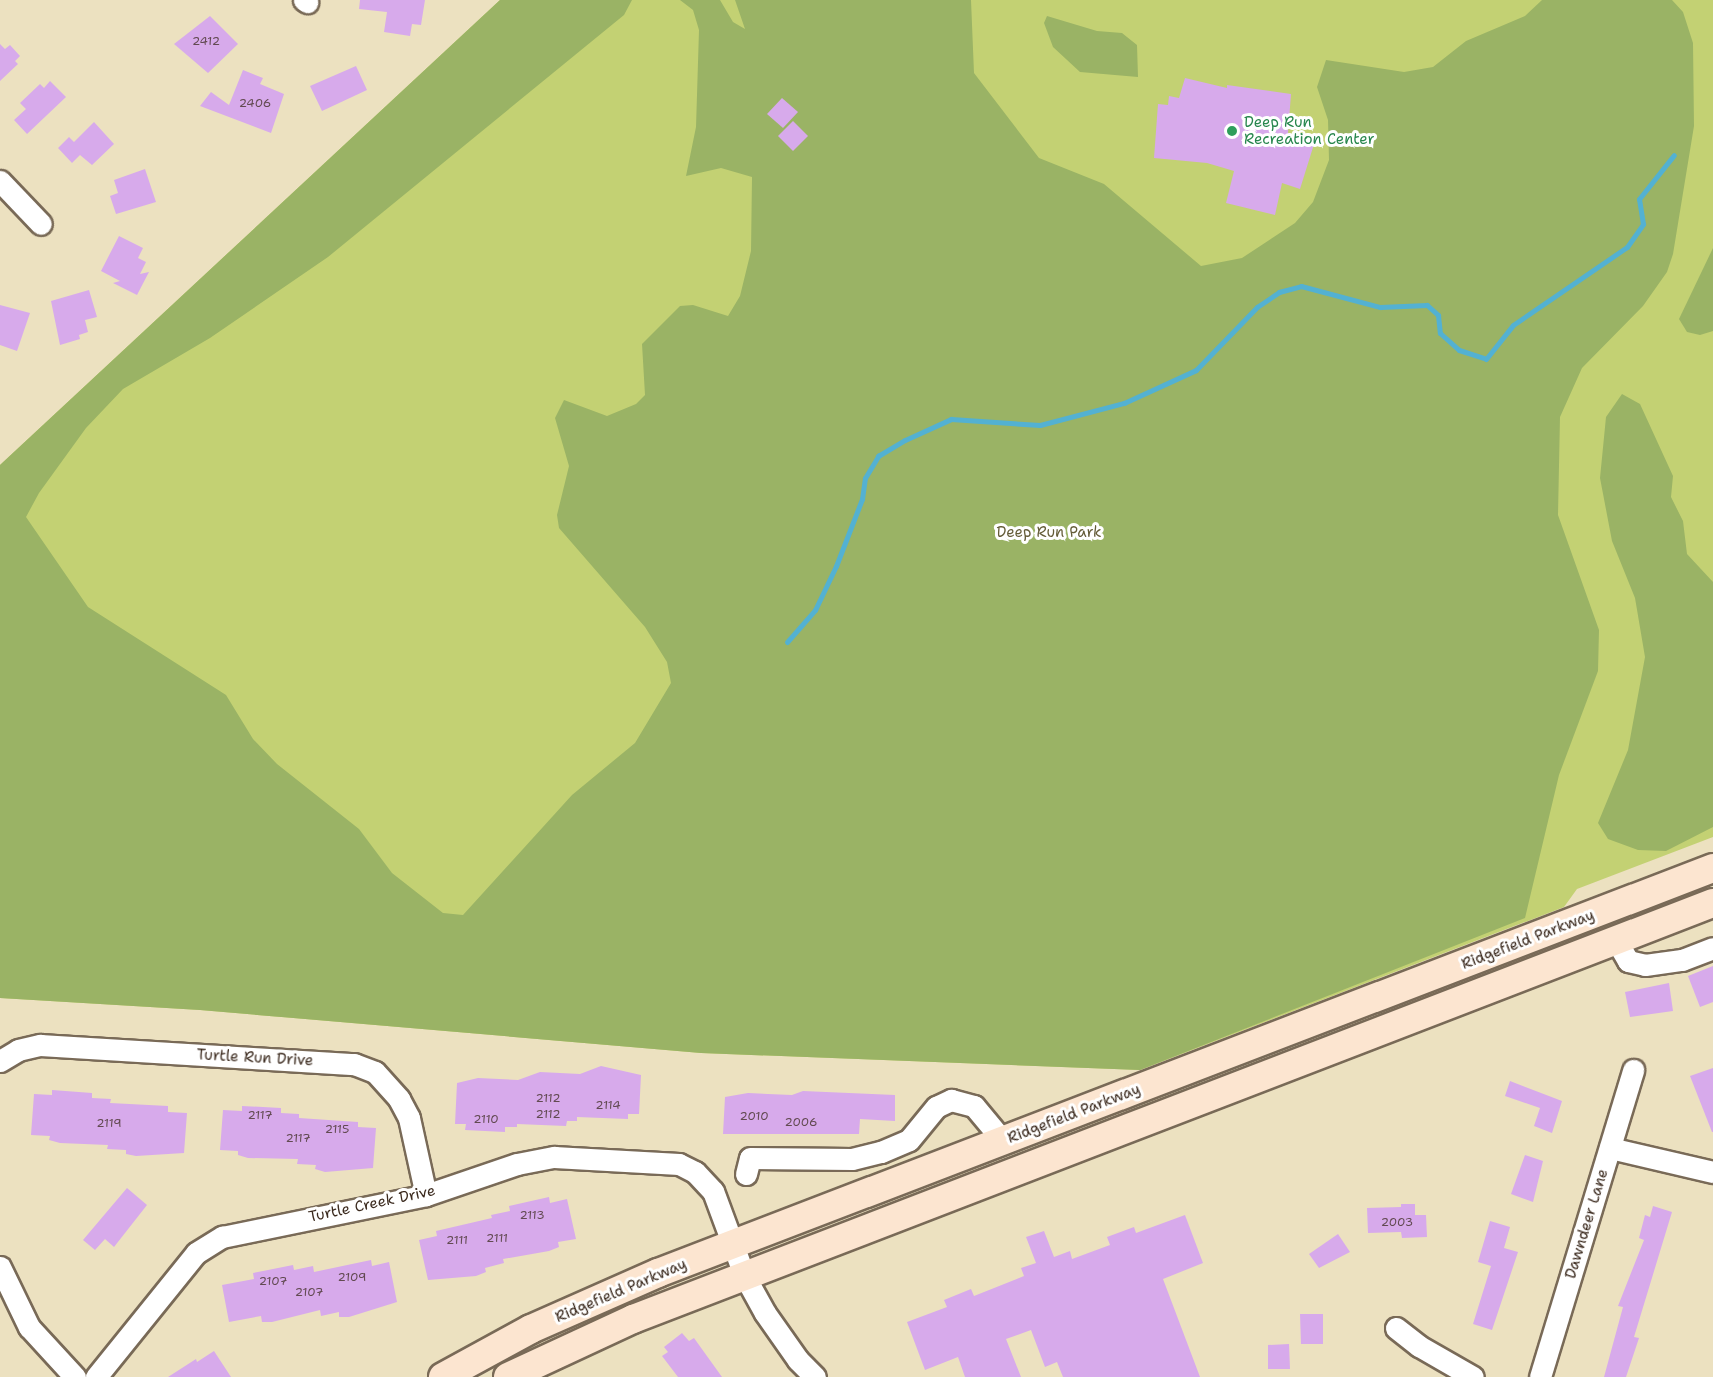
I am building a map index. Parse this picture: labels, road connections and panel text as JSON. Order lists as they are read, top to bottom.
{
  "streets": {
    "main road": ["Ridgefield Parkway"],
    "street": ["Turtle Run Drive", "Turtle Creek Drive", "Dawndeer Lane"]
  },
  "crossings": [
    ["Ridgefield Parkway", "Turtle Creek Drive"],
    ["Turtle Run Drive", "Turtle Creek Drive"]
  ],
  "parks": ["Deep Run Park"],
  "places": ["Deep Run Recreation Center"],
  "house_numbers": [
    "2412",
    "2406",
    "2112",
    "2114",
    "2112",
    "2117",
    "2010",
    "2110",
    "2006",
    "2119",
    "2115",
    "2117",
    "2113",
    "2003",
    "2111",
    "2111",
    "2109",
    "2107",
    "2107"
  ]
}
